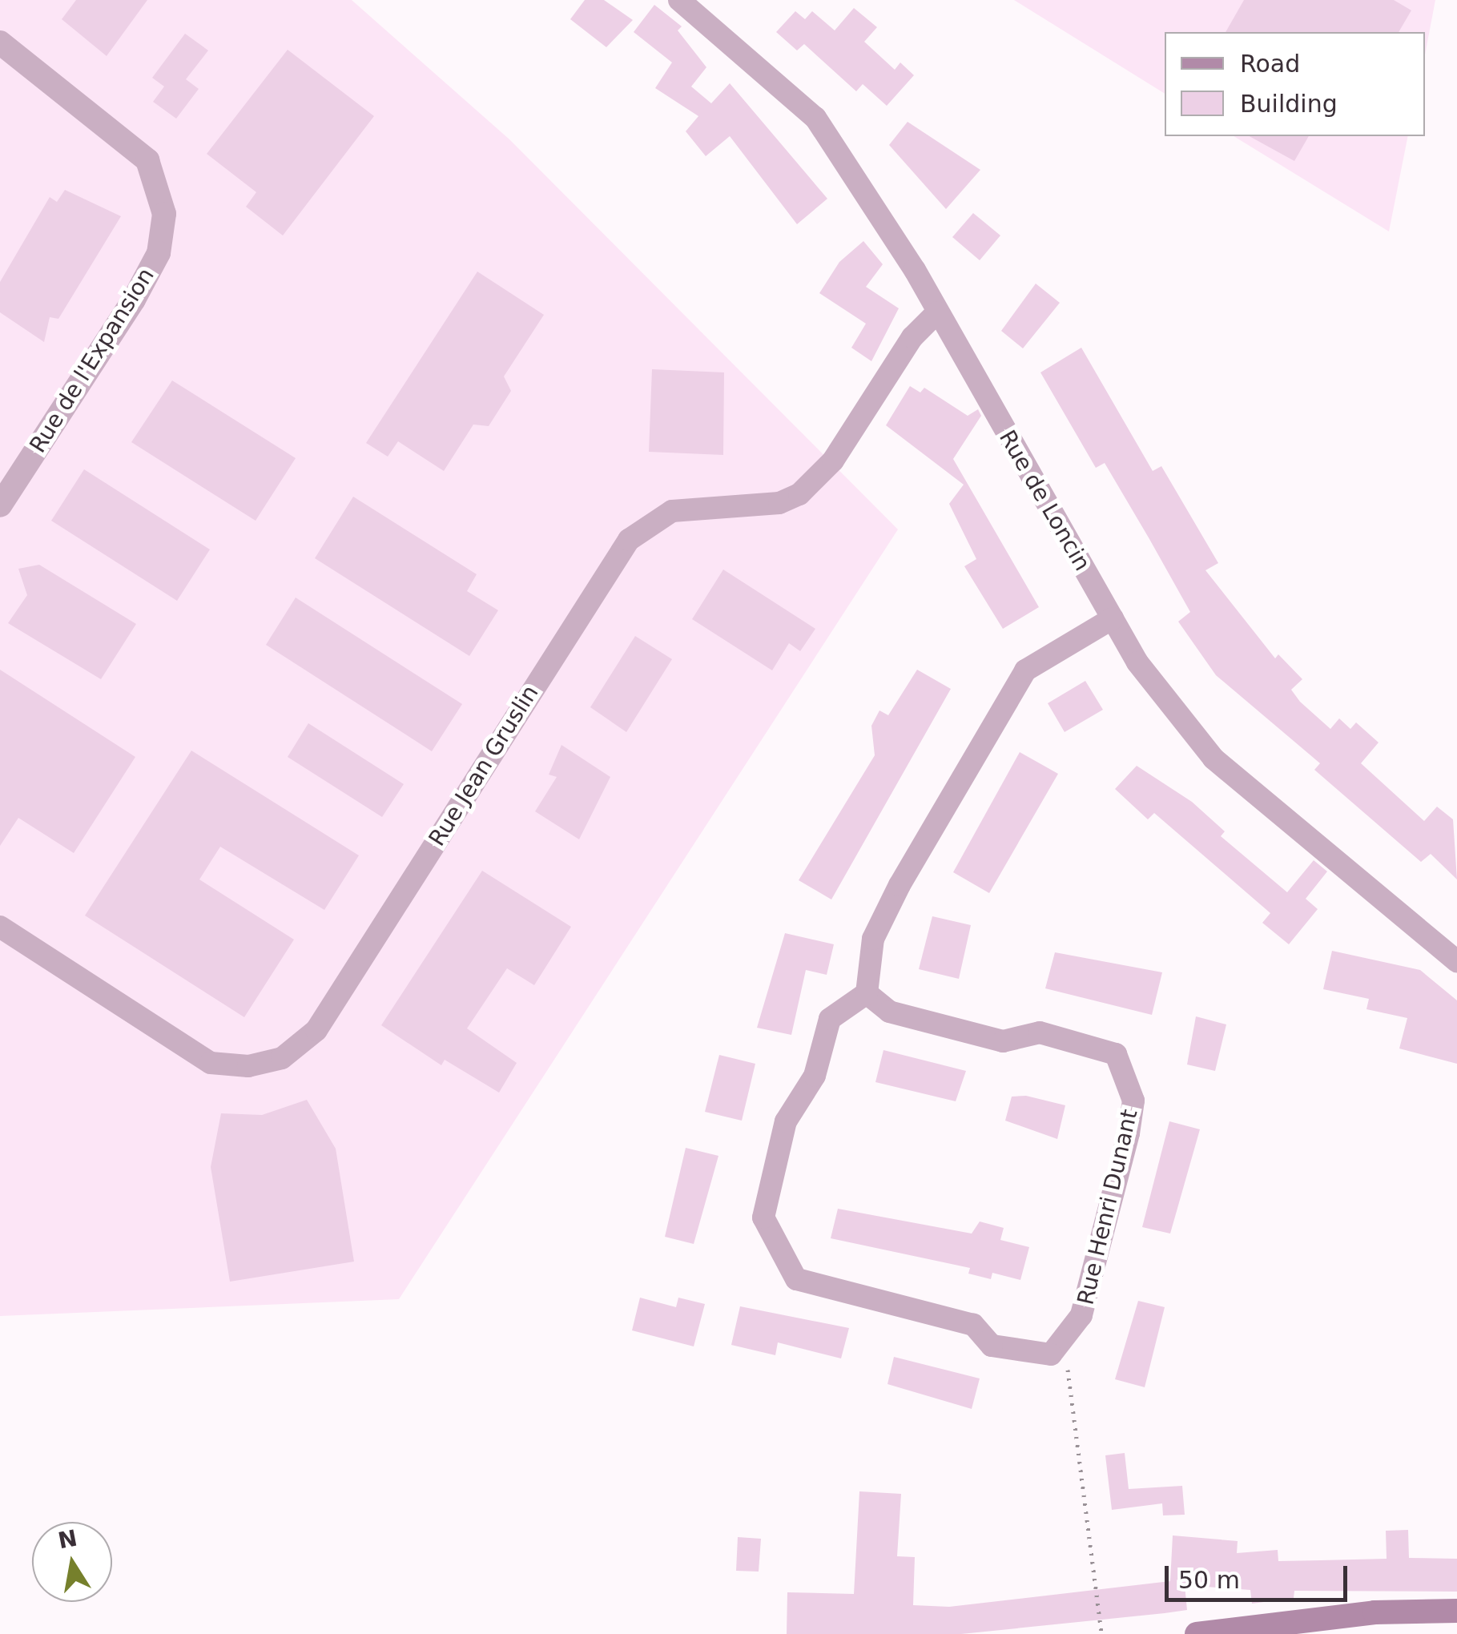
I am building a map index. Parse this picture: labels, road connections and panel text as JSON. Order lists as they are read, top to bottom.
{
  "streets": {
    "street": [
      "Rue de l'Expansion",
      "Rue de Loncin",
      "Rue Jean Gruslin",
      "Rue Henri Dunant"
    ]
  },
  "crossings": [
    ["Rue de Loncin", "Rue Jean Gruslin"]
  ],
  "legend": ["Road", "Building"],
  "scale_bar": "50 m",
  "north": "top"
}
